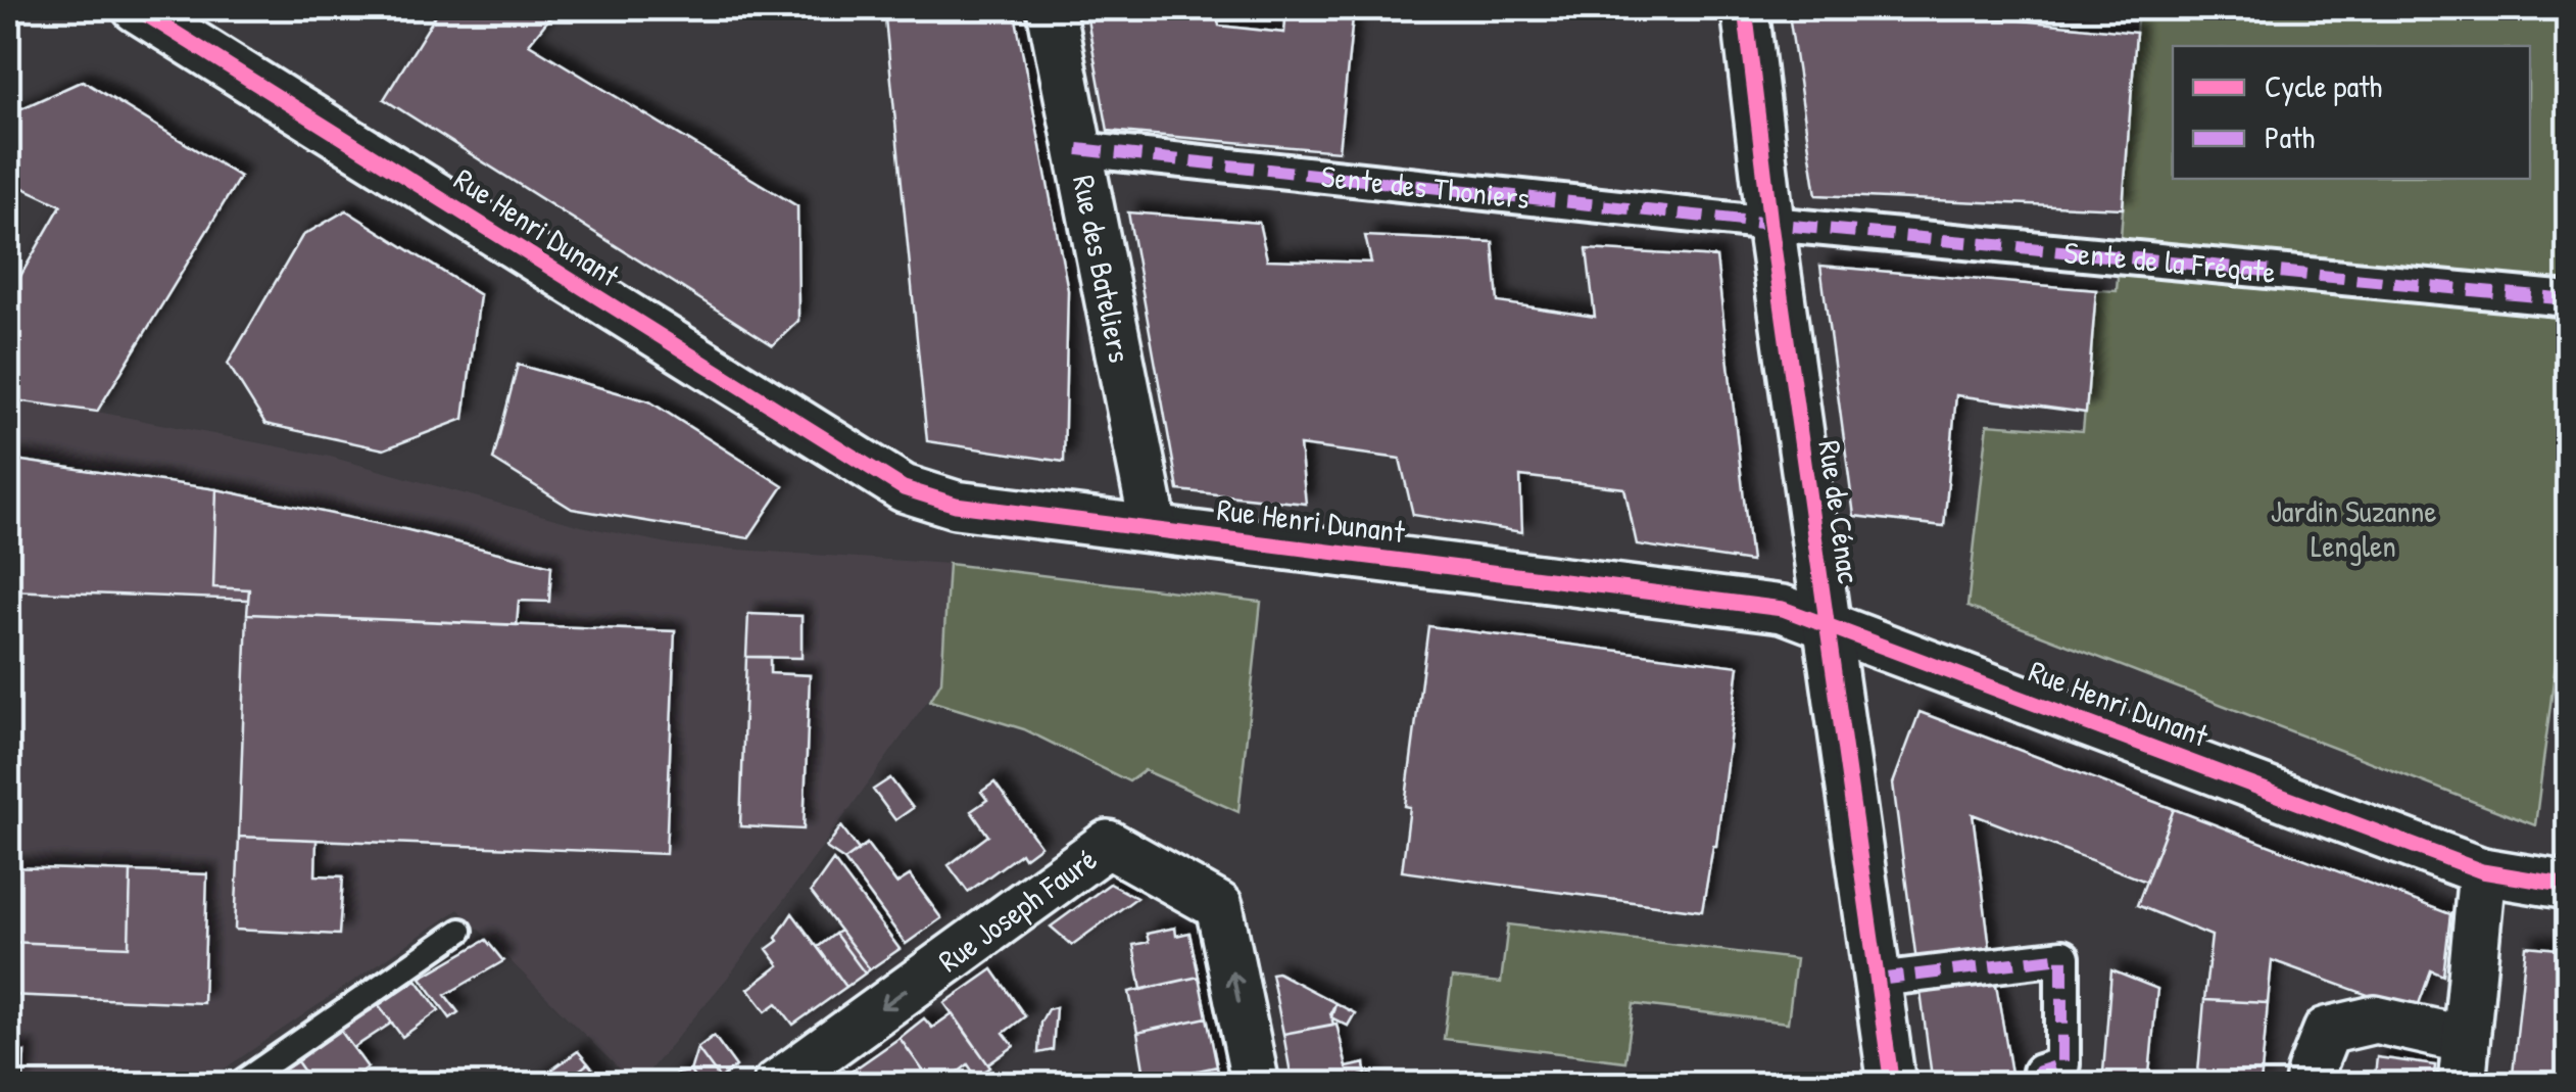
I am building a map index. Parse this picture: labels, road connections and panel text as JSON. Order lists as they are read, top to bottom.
{
  "streets": {
    "street": [
      "Sente des Thoniers",
      "Rue Henri Dunant",
      "Sente de la Frégate",
      "Rue des Bateliers",
      "Rue de Cénac",
      "Rue Joseph Fauré"
    ]
  },
  "crossings": [
    ["Sente des Thoniers", "Sente de la Frégate"],
    ["Sente des Thoniers", "Rue des Bateliers"],
    ["Sente des Thoniers", "Rue de Cénac"],
    ["Rue Henri Dunant", "Rue des Bateliers"],
    ["Rue Henri Dunant", "Rue de Cénac"],
    ["Sente de la Frégate", "Rue de Cénac"]
  ],
  "parks": ["Jardin Suzanne Lenglen"],
  "legend": ["Cycle path", "Path"]
}
